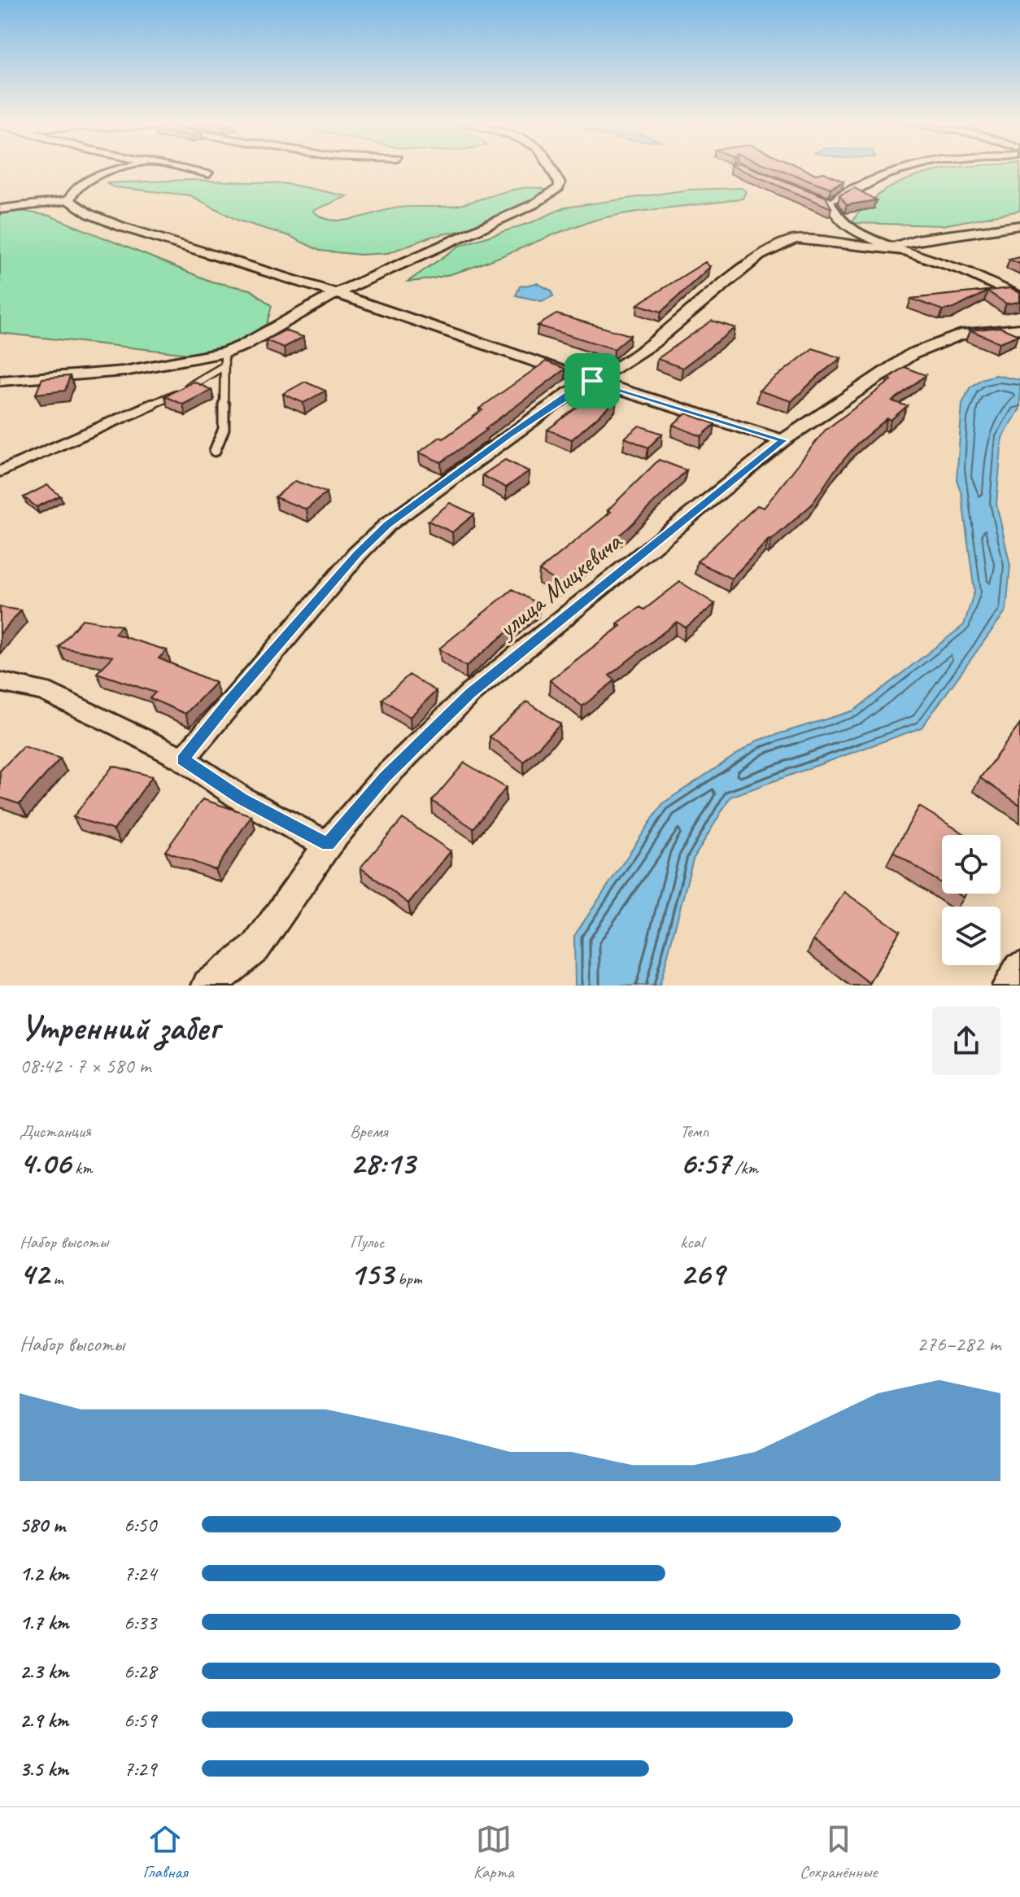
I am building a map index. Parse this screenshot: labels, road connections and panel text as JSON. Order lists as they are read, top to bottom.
{
  "streets": {
    "street": ["улица Мицкевича"]
  },
  "page": {
    "heading": ["Утренний забег", "08:42 · 7 × 580 m"],
    "stats": [
      ["Дистанция", "4.06 km"],
      ["Время", "28:13"],
      ["Темп", "6:57 /km"],
      ["Набор высоты", "42 m"],
      ["Пульс", "153 bpm"],
      ["kcal", "269"]
    ],
    "chart": ["Набор высоты", "276–282 m"],
    "list": [
      {
        "name": "580 m",
        "note": "6:50"
      },
      {
        "name": "1.2 km",
        "note": "7:24"
      },
      {
        "name": "1.7 km",
        "note": "6:33"
      },
      {
        "name": "2.3 km",
        "note": "6:28"
      },
      {
        "name": "2.9 km",
        "note": "6:59"
      },
      {
        "name": "3.5 km",
        "note": "7:29"
      }
    ],
    "tabs": ["Главная", "Карта", "Сохранённые"]
  }
}
